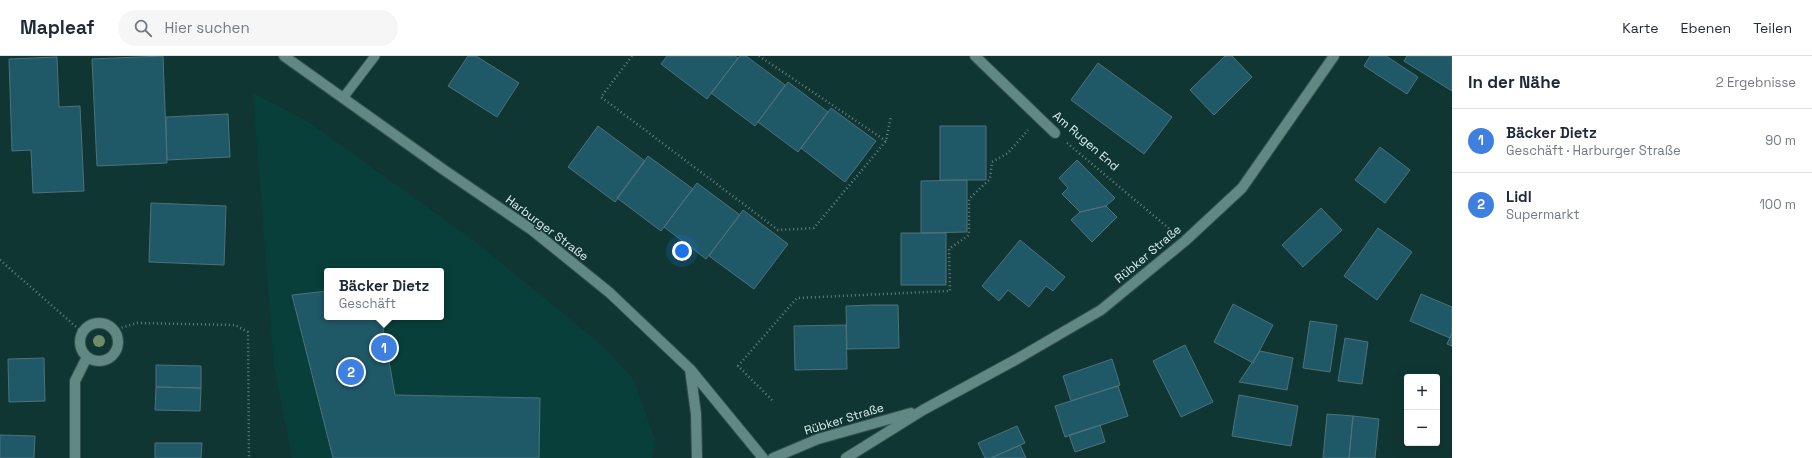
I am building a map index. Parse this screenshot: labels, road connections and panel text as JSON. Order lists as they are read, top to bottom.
{
  "streets": {
    "street": ["Am Rugen End", "Harburger Straße", "Rübker Straße"]
  },
  "crossings": [
    ["Am Rugen End", "Rübker Straße"]
  ],
  "page": {
    "header": "Mapleaf",
    "search": "Hier suchen",
    "nav": ["Karte", "Ebenen", "Teilen"],
    "heading": ["In der Nähe", "2 Ergebnisse"],
    "list": [
      {
        "mark": "1",
        "name": "Bäcker Dietz",
        "note": "Geschäft · Harburger Straße",
        "value": "90 m"
      },
      {
        "mark": "2",
        "name": "Lidl",
        "note": "Supermarkt",
        "value": "100 m"
      }
    ],
    "popup": ["Bäcker Dietz", "Geschäft"],
    "pins": ["1", "2"],
    "map_buttons": ["+", "−"]
  }
}
